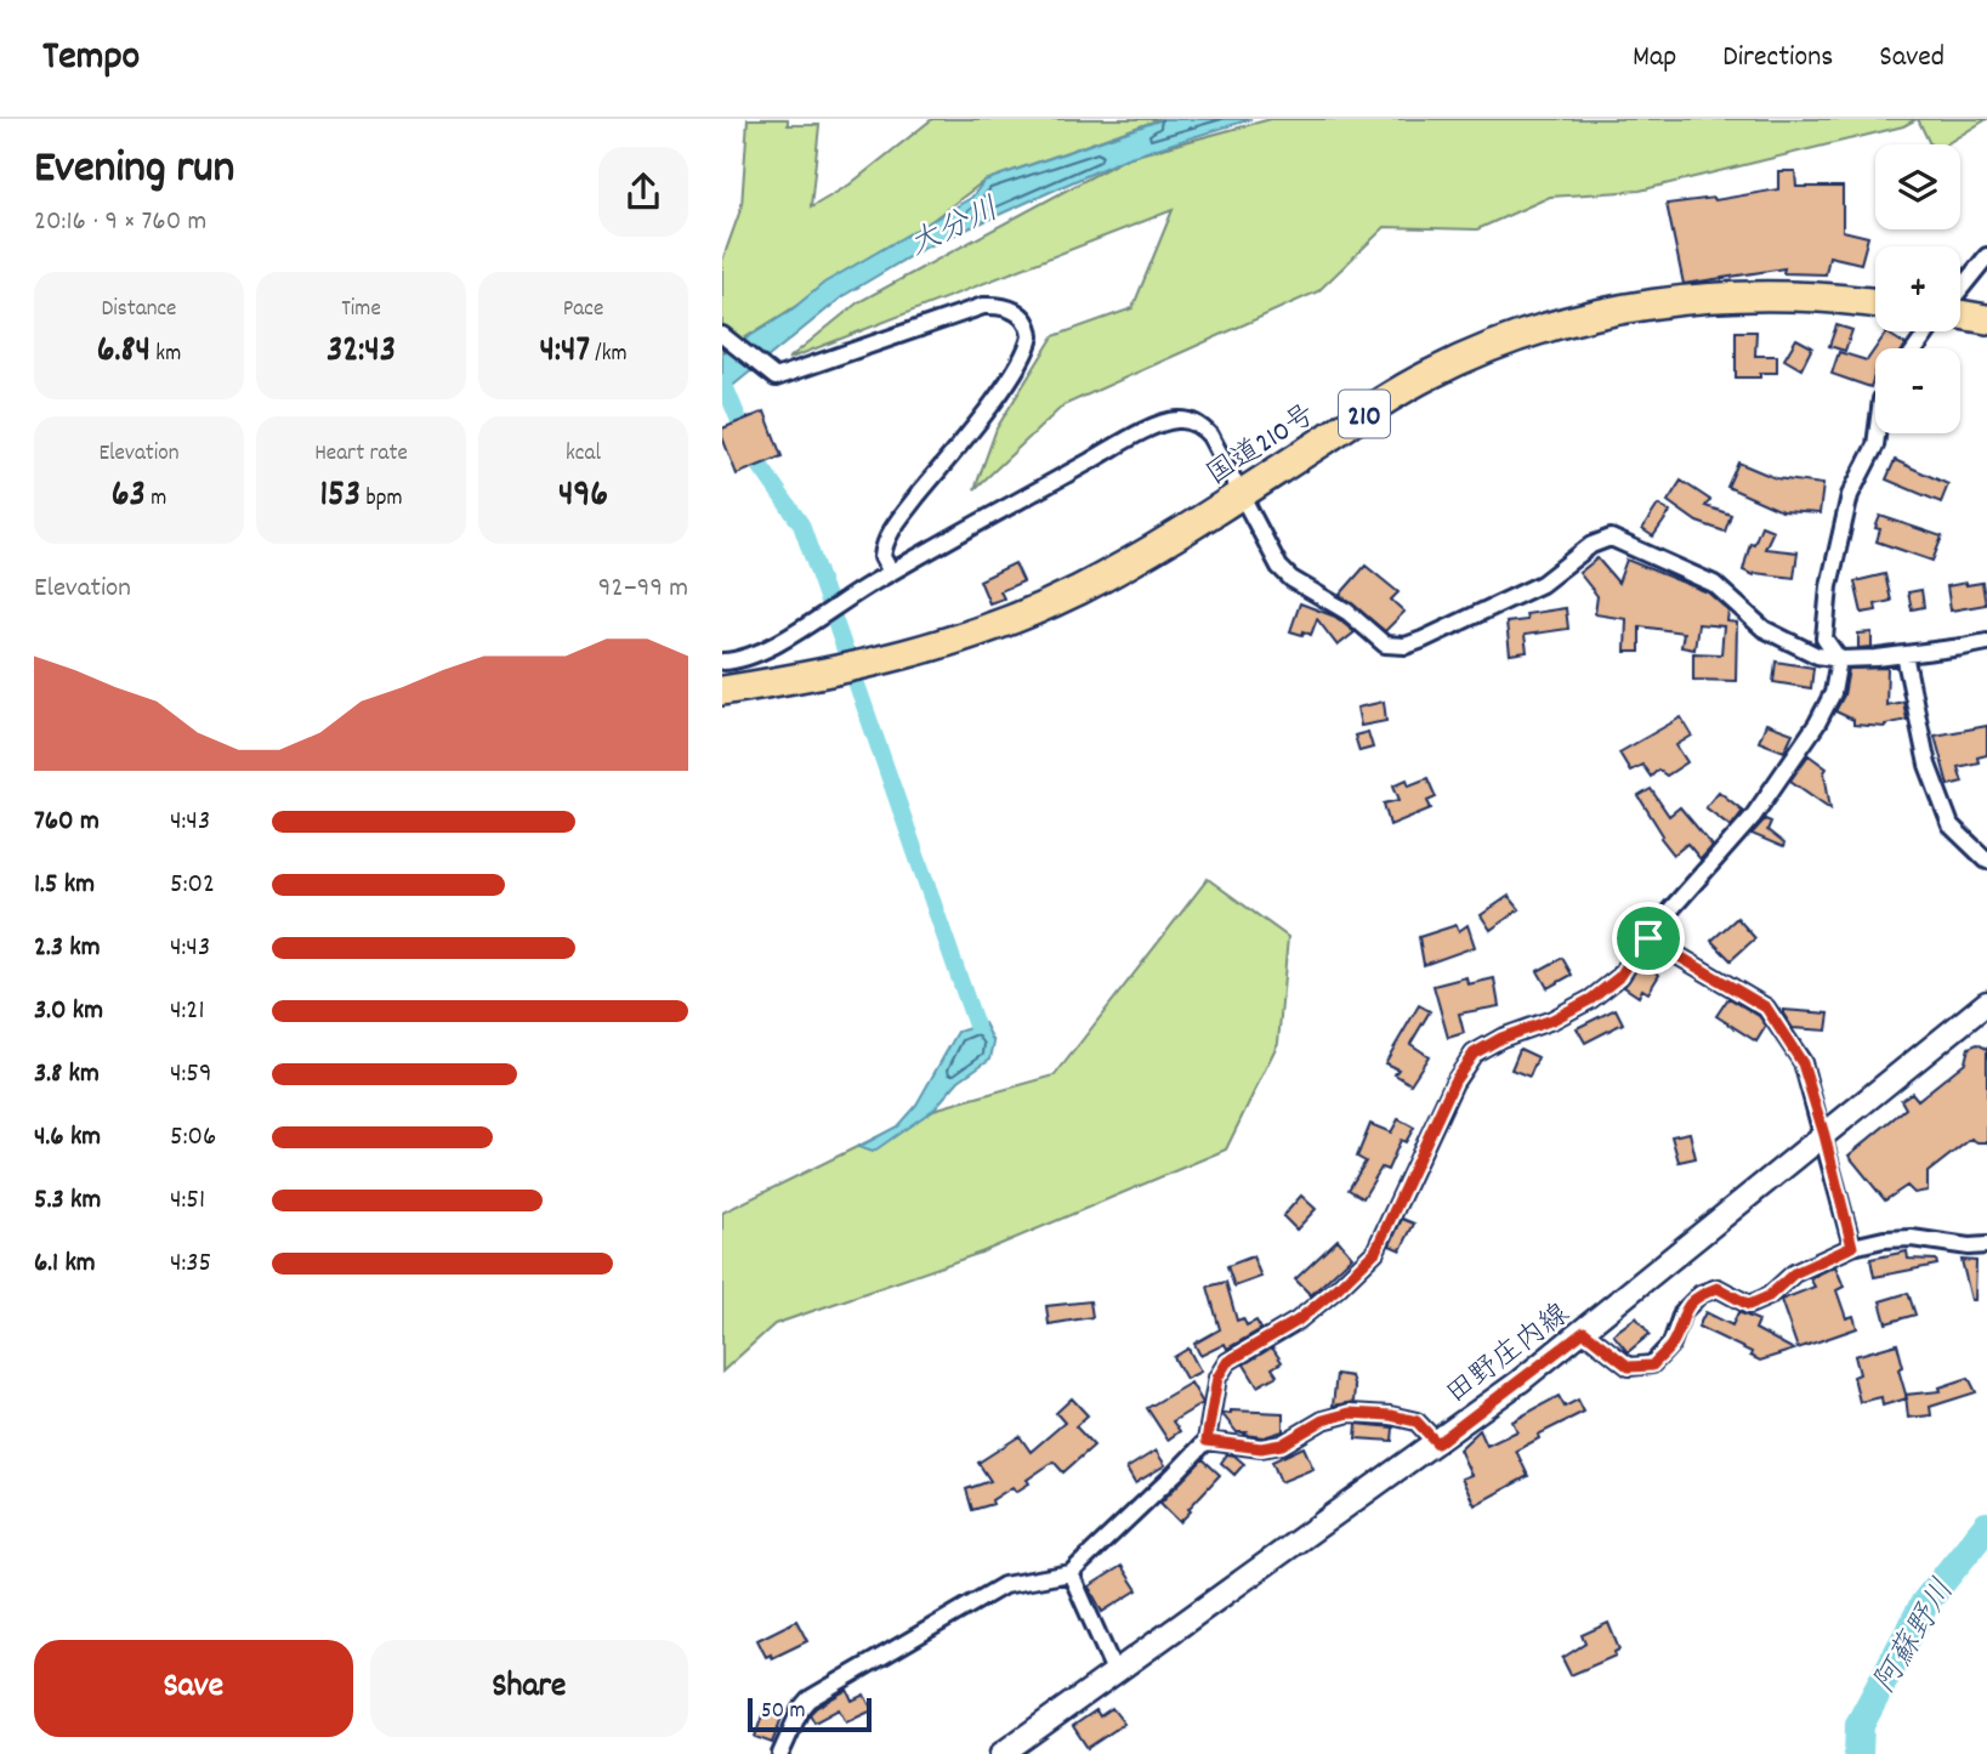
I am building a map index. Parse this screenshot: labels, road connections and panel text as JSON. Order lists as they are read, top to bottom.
{
  "streets": {
    "highway": ["210", "国道210号"],
    "main road": ["田野庄内線"]
  },
  "water": ["大分川", "阿蘇野川"],
  "scale_bar": "50 m",
  "page": {
    "header": "Tempo",
    "nav": ["Map", "Directions", "Saved"],
    "heading": ["Evening run", "20:16 · 9 × 760 m"],
    "map_buttons": ["+", "−"],
    "stats": [
      ["Distance", "6.84 km"],
      ["Time", "32:43"],
      ["Pace", "4:47 /km"],
      ["Elevation", "63 m"],
      ["Heart rate", "153 bpm"],
      ["kcal", "496"]
    ],
    "chart": ["Elevation", "92–99 m"],
    "list": [
      {
        "name": "760 m",
        "note": "4:43"
      },
      {
        "name": "1.5 km",
        "note": "5:02"
      },
      {
        "name": "2.3 km",
        "note": "4:43"
      },
      {
        "name": "3.0 km",
        "note": "4:21"
      },
      {
        "name": "3.8 km",
        "note": "4:59"
      },
      {
        "name": "4.6 km",
        "note": "5:06"
      },
      {
        "name": "5.3 km",
        "note": "4:51"
      },
      {
        "name": "6.1 km",
        "note": "4:35"
      }
    ],
    "buttons": ["Save", "Share"],
    "scale": "50 m"
  }
}
